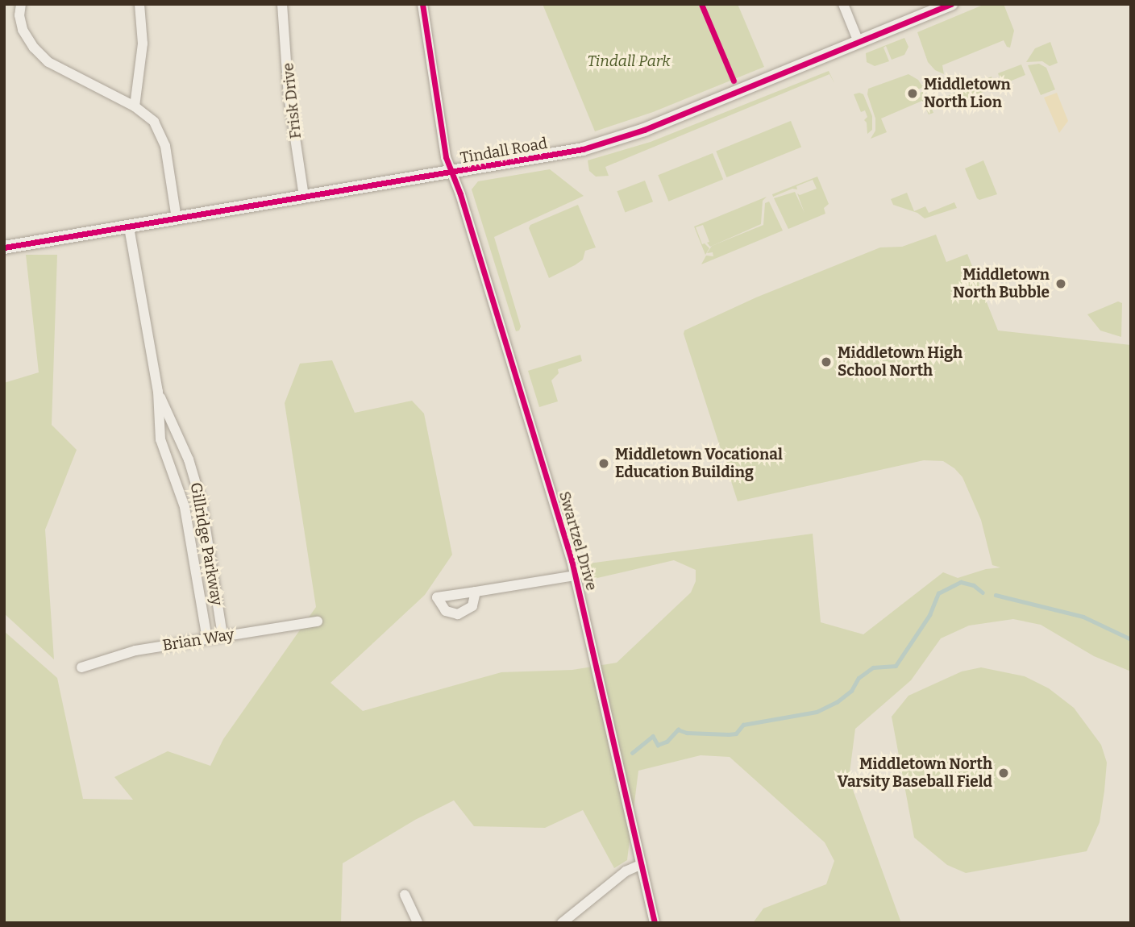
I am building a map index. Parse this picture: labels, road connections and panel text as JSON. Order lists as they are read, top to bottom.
{
  "streets": {
    "street": [
      "Frisk Drive",
      "Tindall Road",
      "Swartzel Drive",
      "Gillridge Parkway",
      "Brian Way"
    ]
  },
  "crossings": [
    ["Frisk Drive", "Tindall Road"],
    ["Tindall Road", "Swartzel Drive"],
    ["Tindall Road", "Gillridge Parkway"],
    ["Gillridge Parkway", "Brian Way"]
  ],
  "parks": ["Tindall Park"],
  "places": [
    "Middletown North Lion",
    "Middletown North Bubble",
    "Middletown High School North",
    "Middletown Vocational Education Building",
    "Middletown North Varsity Baseball Field"
  ]
}
